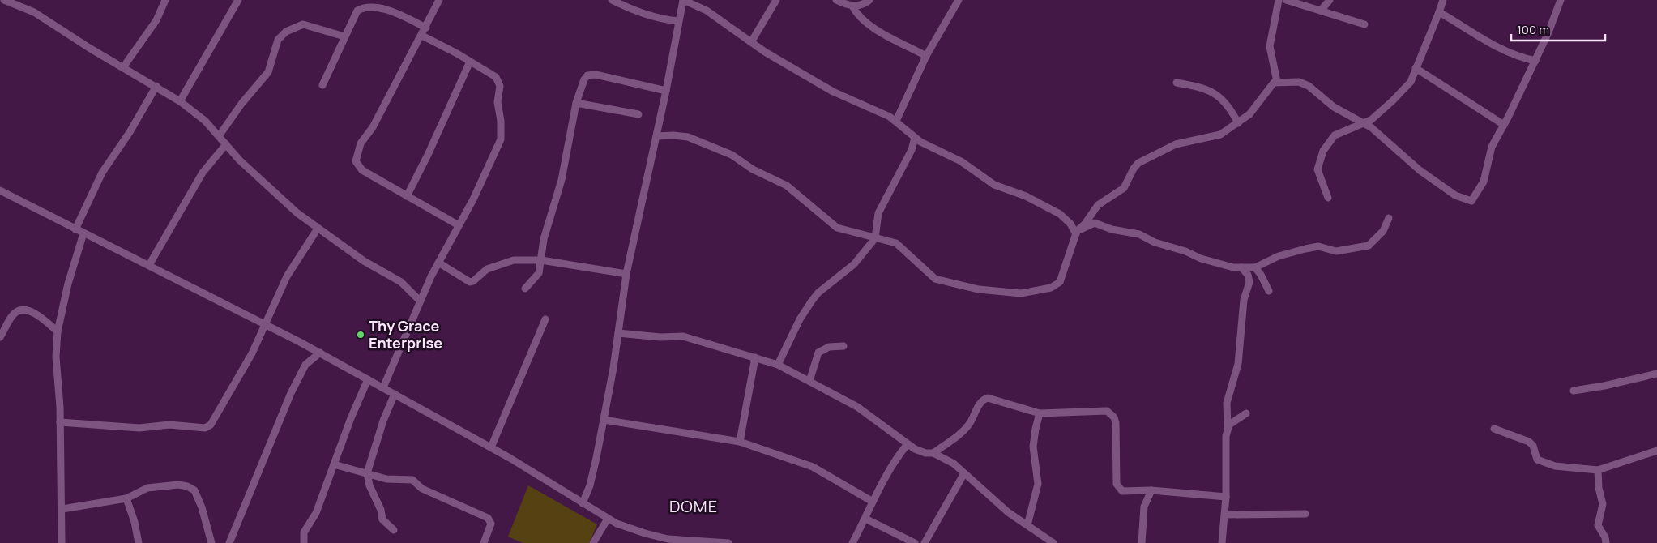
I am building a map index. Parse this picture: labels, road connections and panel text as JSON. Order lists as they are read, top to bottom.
{
  "districts": ["DOME"],
  "places": ["Thy Grace Enterprise"],
  "scale_bar": "100 m"
}
